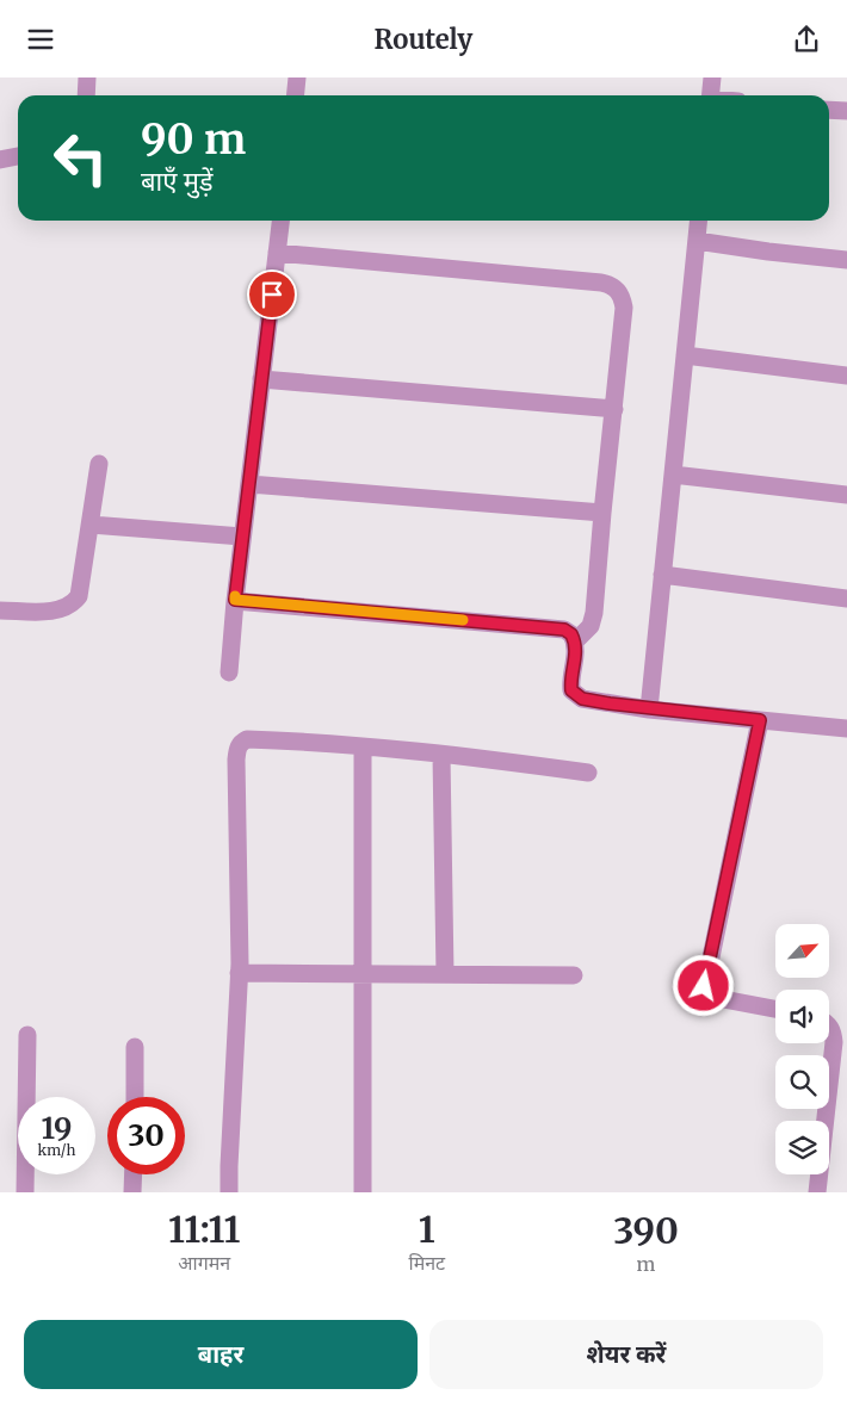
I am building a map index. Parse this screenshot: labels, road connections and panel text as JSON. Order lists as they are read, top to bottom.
{
  "north": "top right",
  "page": {
    "header": "Routely",
    "turn": ["90 m", "बाएँ मुड़ें"],
    "speed": "19 km/h",
    "limit": "30",
    "eta": [
      "11:11",
      "आगमन",
      "1",
      "मिनट",
      "390",
      "m"
    ],
    "buttons": ["बाहर", "शेयर करें"]
  }
}
